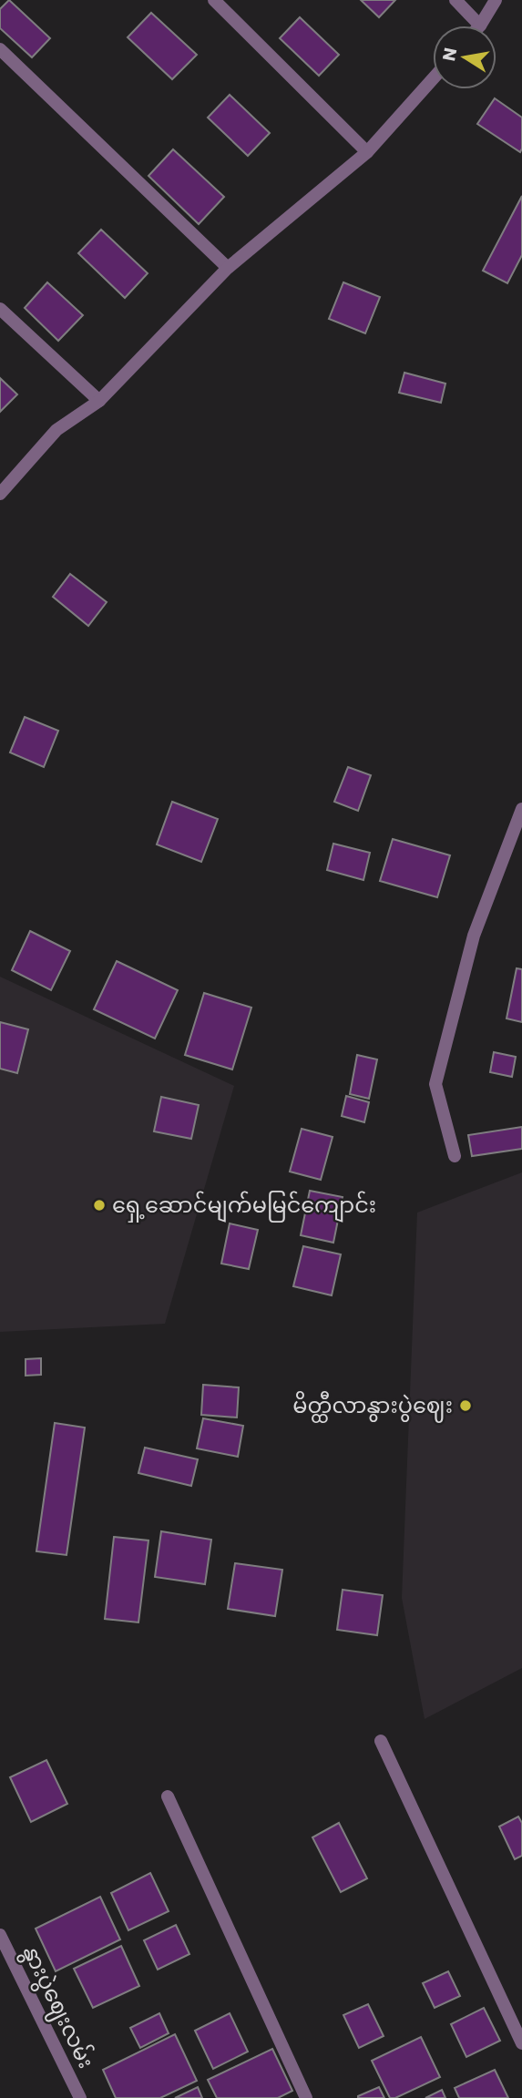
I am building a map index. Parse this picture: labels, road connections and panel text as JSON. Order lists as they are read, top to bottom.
{
  "streets": {
    "street": ["နွားပွဲဈေးလမ်း"]
  },
  "places": ["ရှေ့ဆောင်မျက်မမြင်ကျောင်း", "မိတ္ထီလာနွားပွဲဈေး"],
  "north": "left"
}
